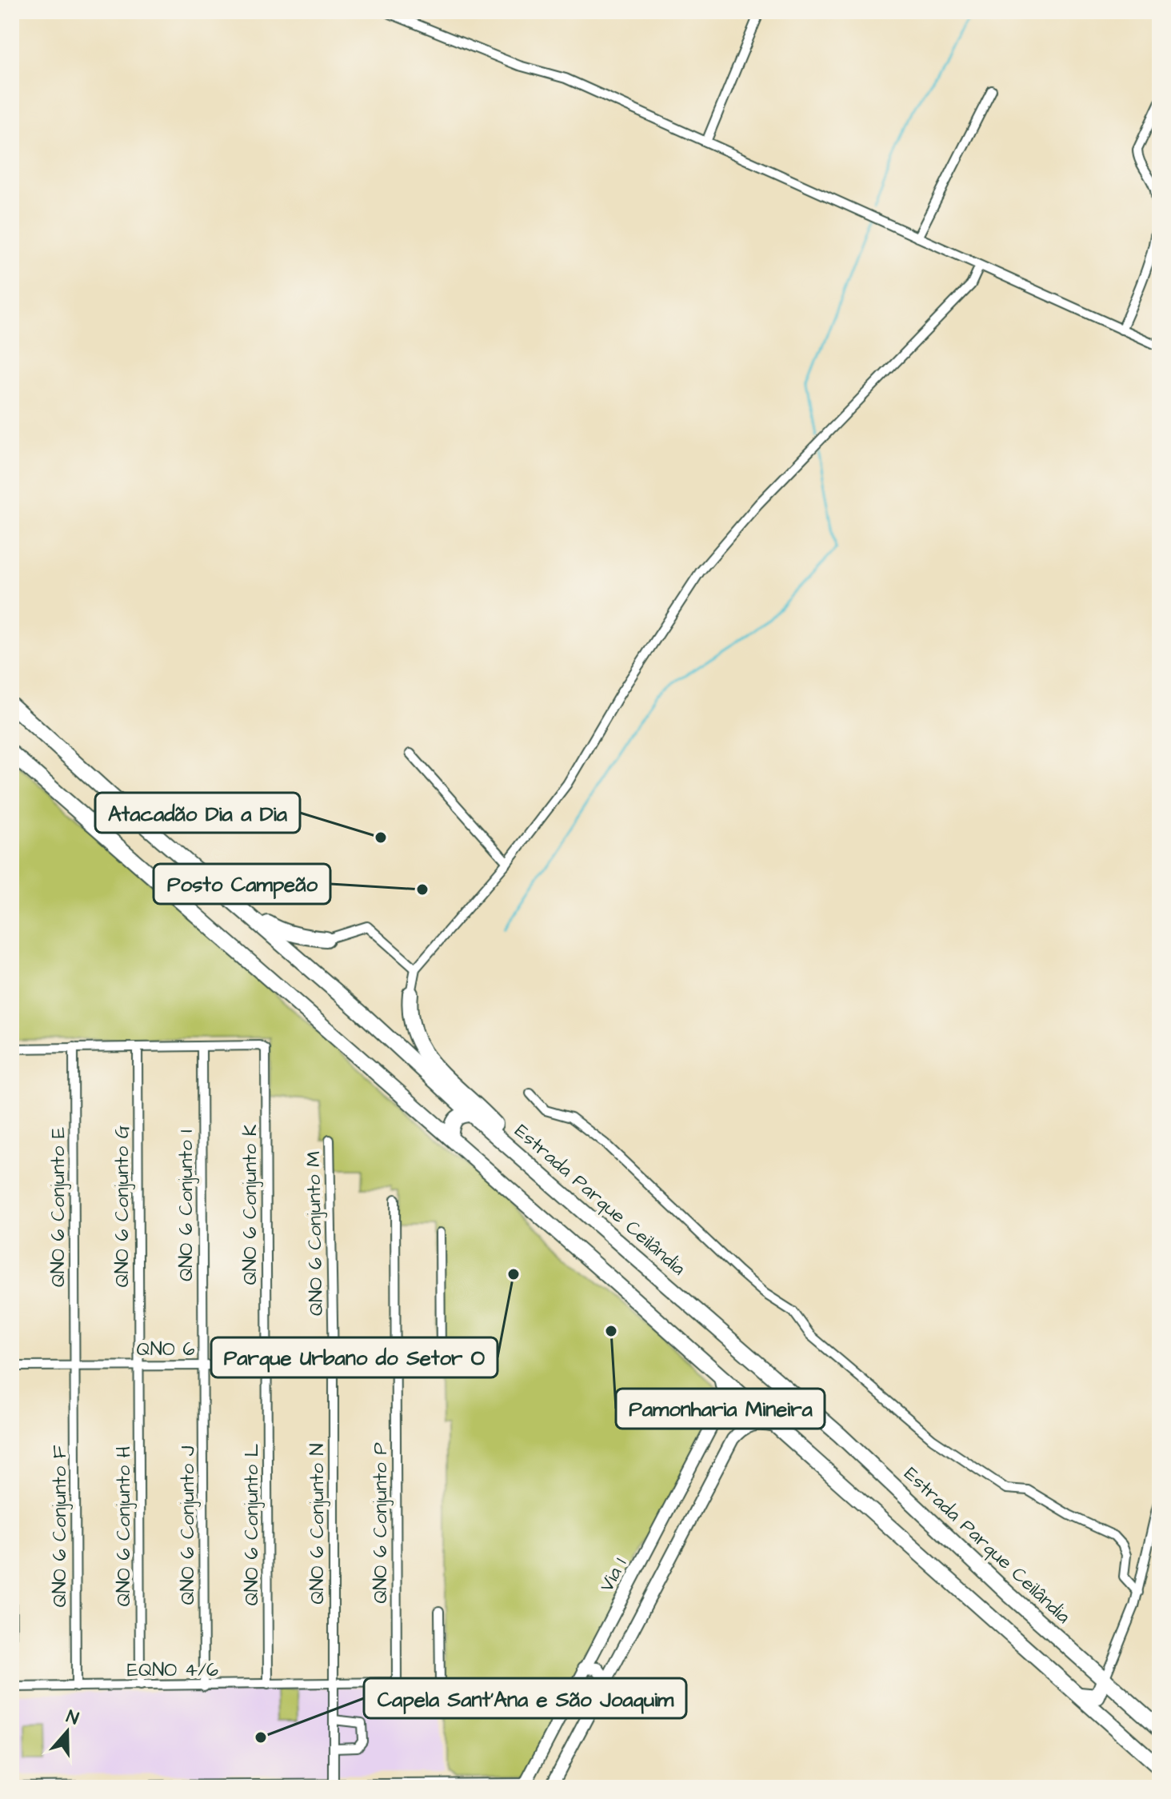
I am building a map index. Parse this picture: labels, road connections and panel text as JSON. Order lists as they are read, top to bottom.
{
  "streets": {
    "highway": ["Estrada Parque Ceilândia"],
    "main road": ["Via 1"],
    "street": [
      "QNO 6 Conjunto K",
      "QNO 6 Conjunto I",
      "QNO 6 Conjunto G",
      "QNO 6 Conjunto E",
      "QNO 6 Conjunto M",
      "QNO 6",
      "QNO 6 Conjunto P",
      "QNO 6 Conjunto N",
      "QNO 6 Conjunto L",
      "QNO 6 Conjunto J",
      "QNO 6 Conjunto F",
      "QNO 6 Conjunto H",
      "EQNO 4/6"
    ]
  },
  "crossings": [
    ["QNO 6 Conjunto K", "QNO 6 Conjunto I"],
    ["QNO 6 Conjunto K", "QNO 6"],
    ["QNO 6 Conjunto K", "QNO 6 Conjunto L"],
    ["QNO 6 Conjunto I", "QNO 6"],
    ["QNO 6 Conjunto I", "QNO 6 Conjunto J"],
    ["QNO 6 Conjunto G", "QNO 6"],
    ["QNO 6 Conjunto G", "QNO 6 Conjunto H"],
    ["QNO 6 Conjunto E", "QNO 6"],
    ["QNO 6 Conjunto E", "QNO 6 Conjunto F"],
    ["QNO 6 Conjunto M", "QNO 6"],
    ["QNO 6 Conjunto M", "QNO 6 Conjunto N"],
    ["QNO 6", "QNO 6 Conjunto P"],
    ["QNO 6", "QNO 6 Conjunto N"],
    ["QNO 6", "QNO 6 Conjunto L"],
    ["QNO 6", "QNO 6 Conjunto J"],
    ["QNO 6", "QNO 6 Conjunto F"],
    ["QNO 6", "QNO 6 Conjunto H"],
    ["QNO 6 Conjunto P", "EQNO 4/6"],
    ["QNO 6 Conjunto N", "EQNO 4/6"],
    ["QNO 6 Conjunto L", "EQNO 4/6"],
    ["QNO 6 Conjunto J", "EQNO 4/6"],
    ["QNO 6 Conjunto F", "EQNO 4/6"],
    ["QNO 6 Conjunto H", "EQNO 4/6"]
  ],
  "places": [
    "Atacadão Dia a Dia",
    "Posto Campeão",
    "Parque Urbano do Setor O",
    "Pamonharia Mineira",
    "Capela Sant'Ana e São Joaquim"
  ],
  "north": "top"
}
